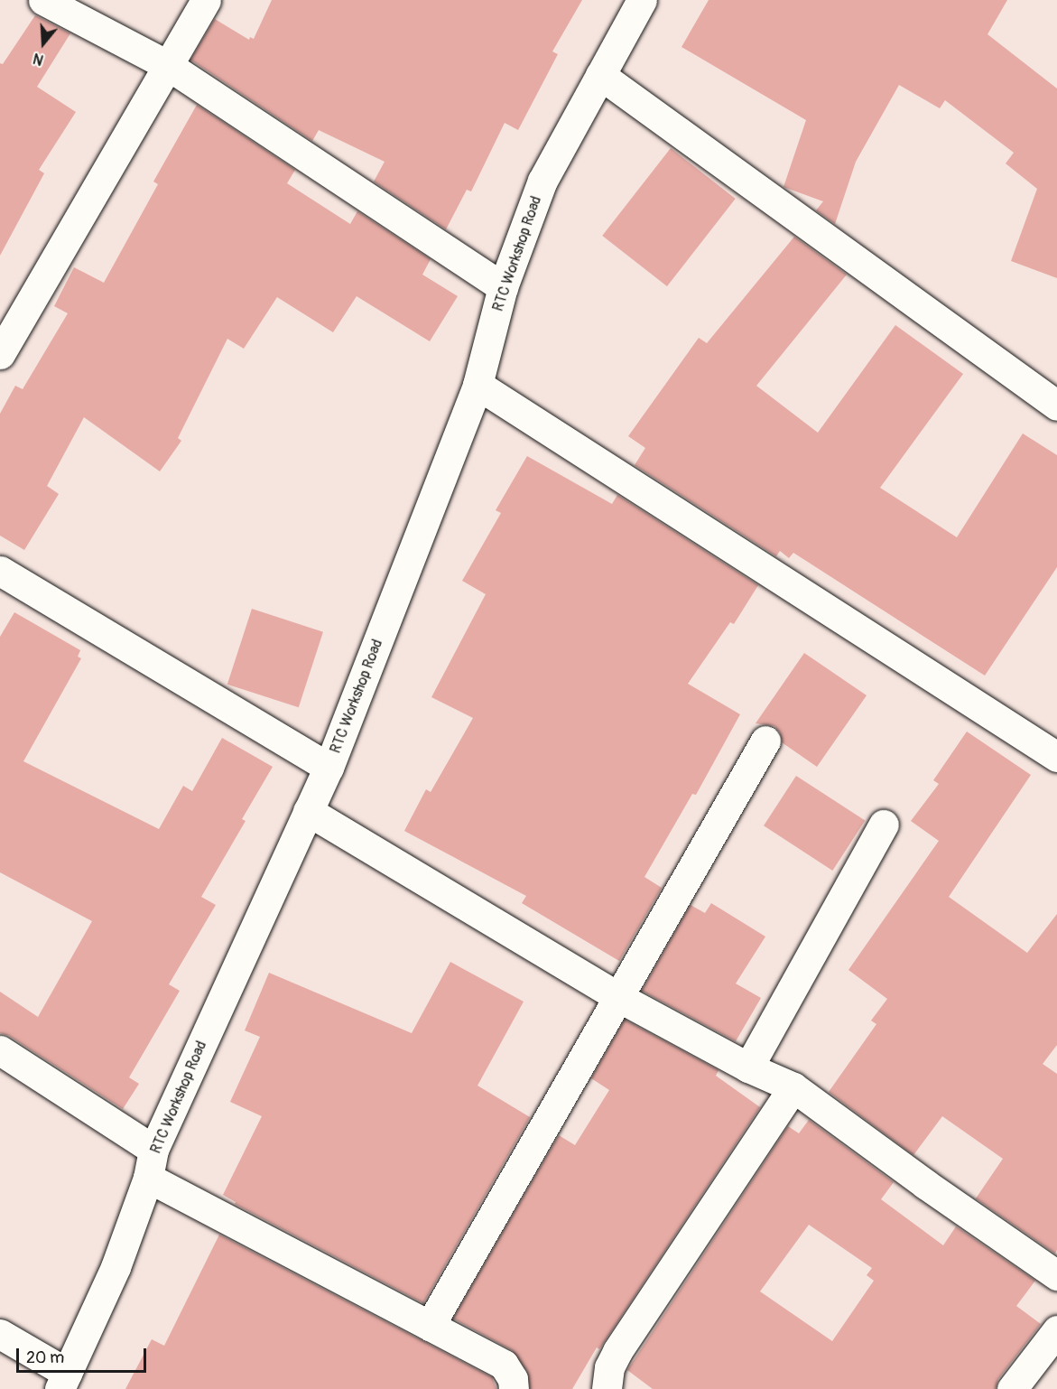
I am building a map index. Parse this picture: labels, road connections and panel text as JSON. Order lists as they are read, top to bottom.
{
  "streets": {
    "street": ["RTC Workshop Road"]
  },
  "scale_bar": "20 m",
  "north": "bottom"
}
